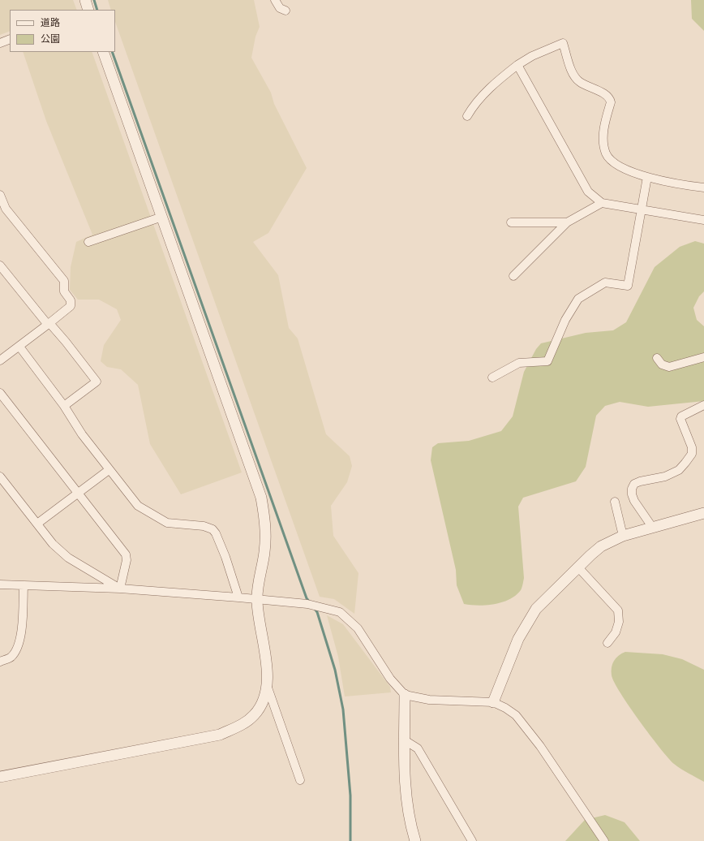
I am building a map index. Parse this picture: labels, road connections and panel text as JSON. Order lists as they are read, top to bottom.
{
  "legend": ["道路", "公園"]
}
